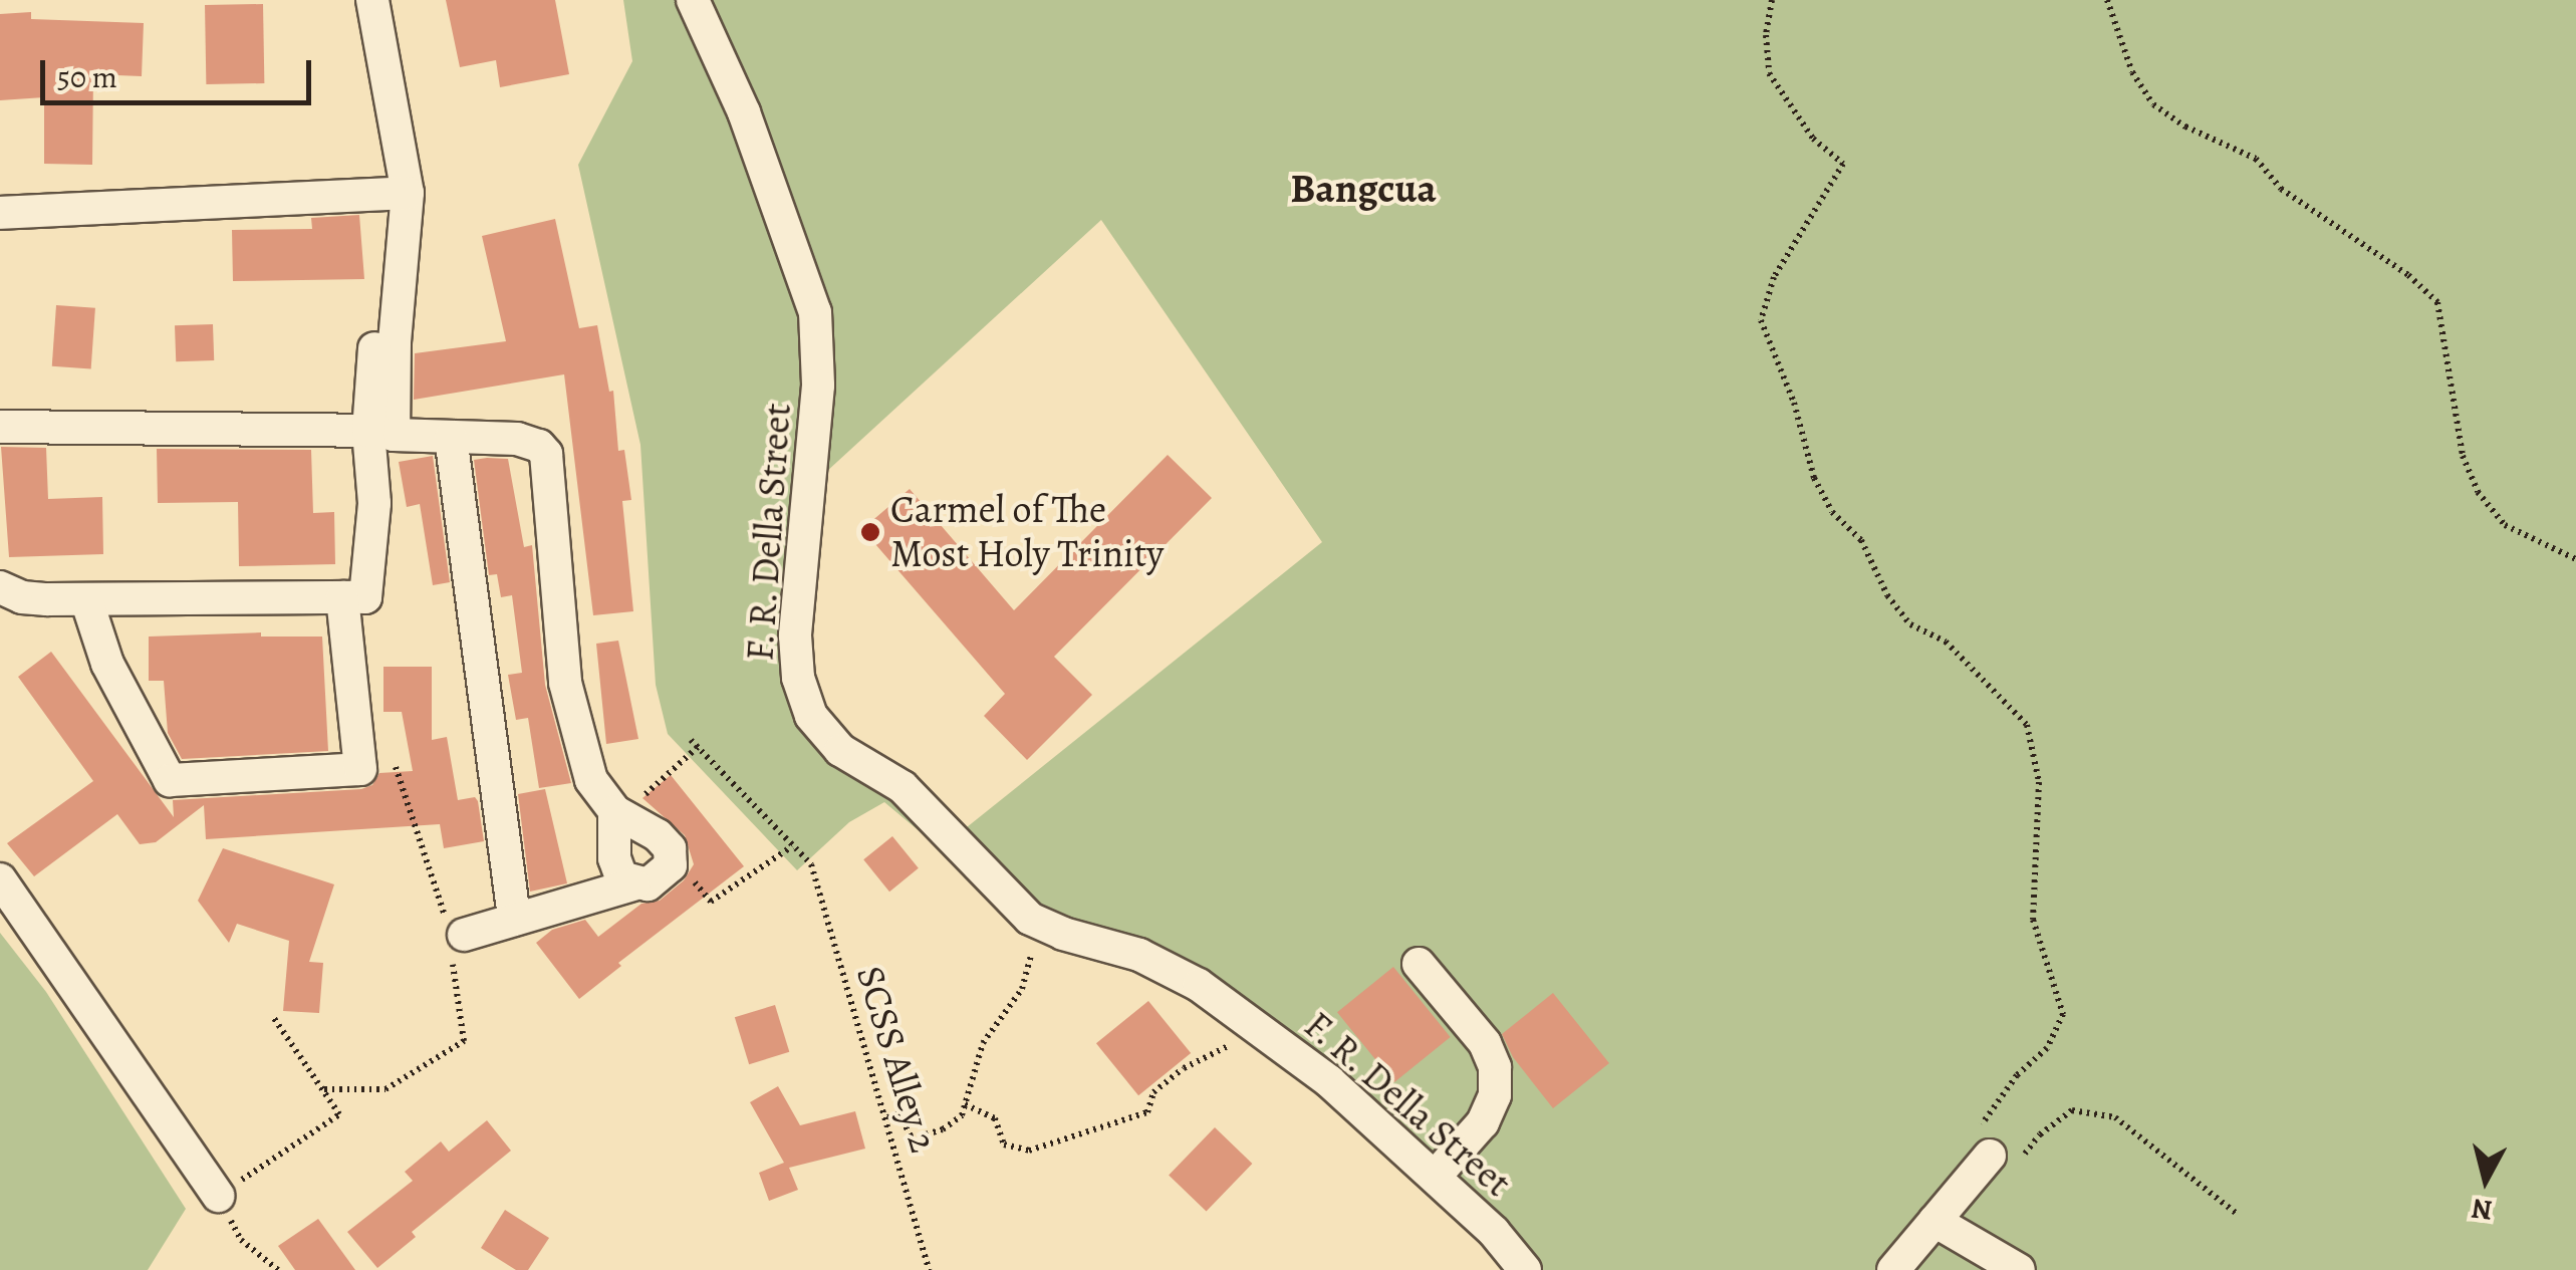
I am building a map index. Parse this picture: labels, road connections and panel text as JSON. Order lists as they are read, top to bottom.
{
  "streets": {
    "street": ["F. R. Della Street"],
    "path": ["SCSS Alley 2"]
  },
  "districts": ["Bangcua"],
  "places": ["Carmel of The Most Holy Trinity"],
  "scale_bar": "50 m",
  "north": "bottom"
}
